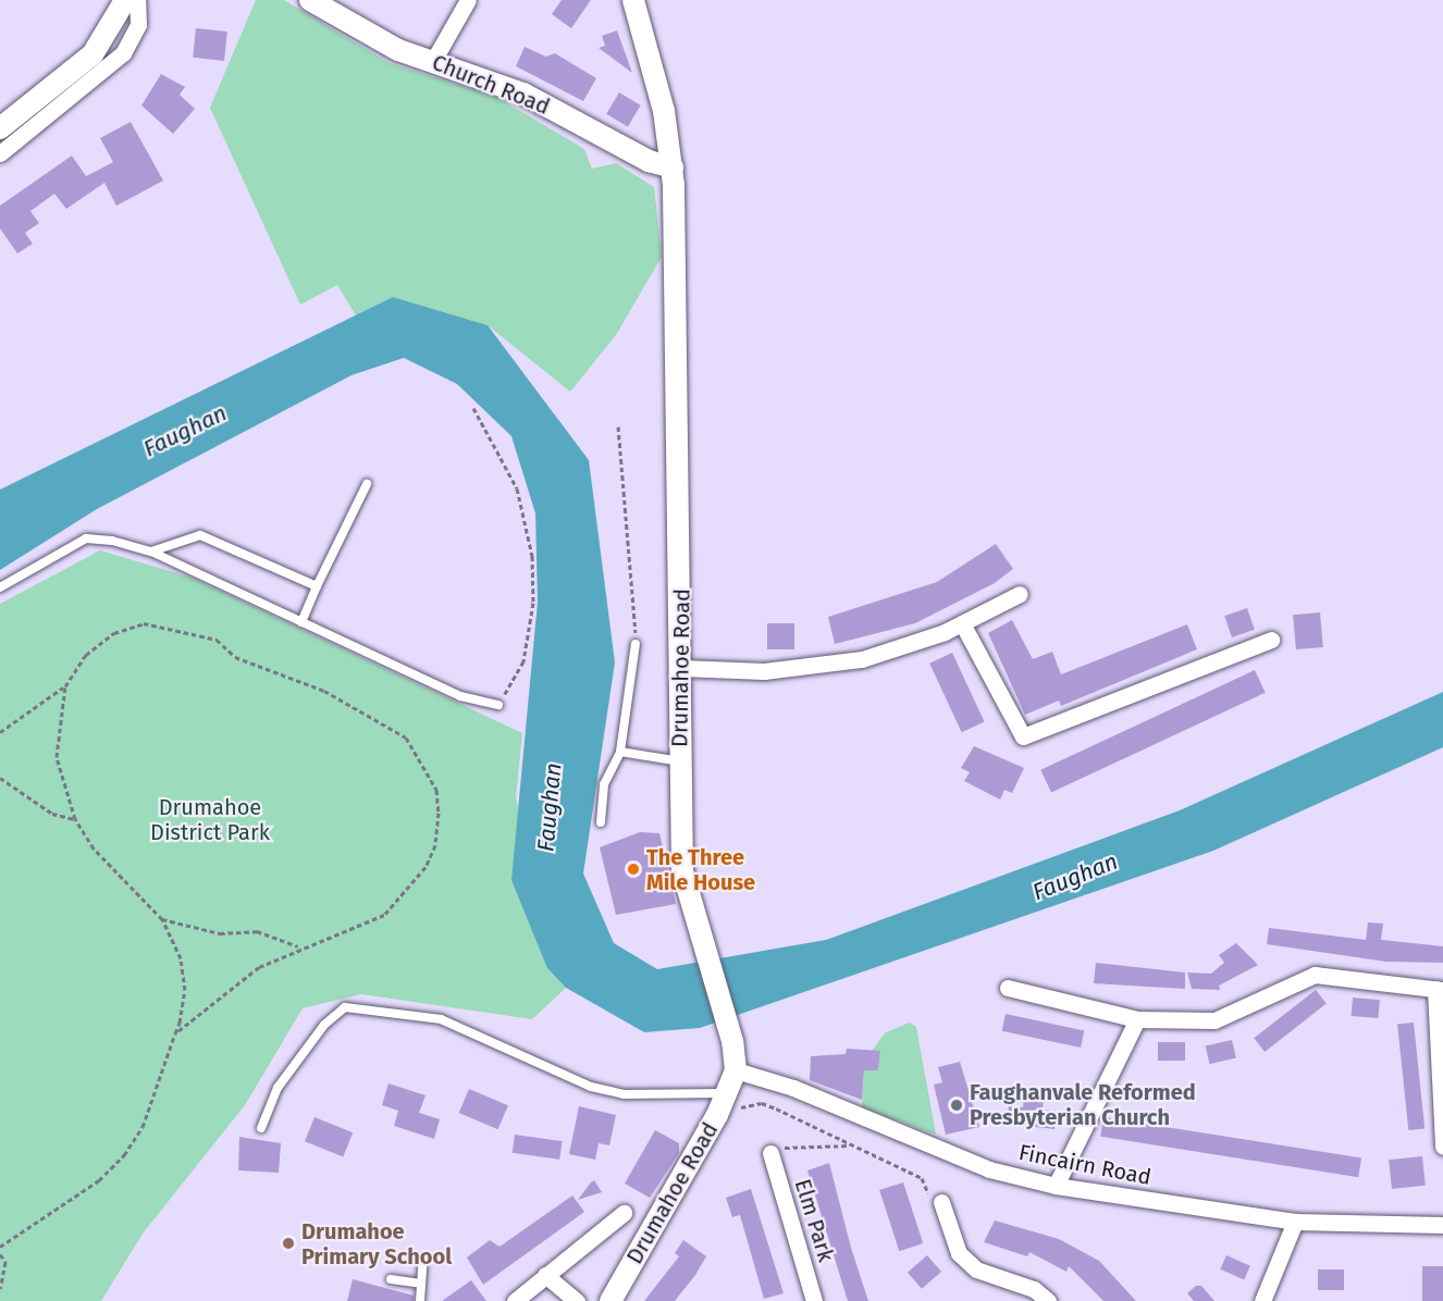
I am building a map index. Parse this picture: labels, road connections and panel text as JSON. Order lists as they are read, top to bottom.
{
  "streets": {
    "street": [
      "Church Road",
      "Drumahoe Road",
      "Fincairn Road",
      "Elm Park"
    ]
  },
  "crossings": [
    ["Church Road", "Drumahoe Road"],
    ["Drumahoe Road", "Fincairn Road"]
  ],
  "water": ["Faughan"],
  "parks": ["Drumahoe District Park"],
  "places": ["The Three Mile House", "Faughanvale Reformed Presbyterian Church", "Drumahoe Primary School"]
}
